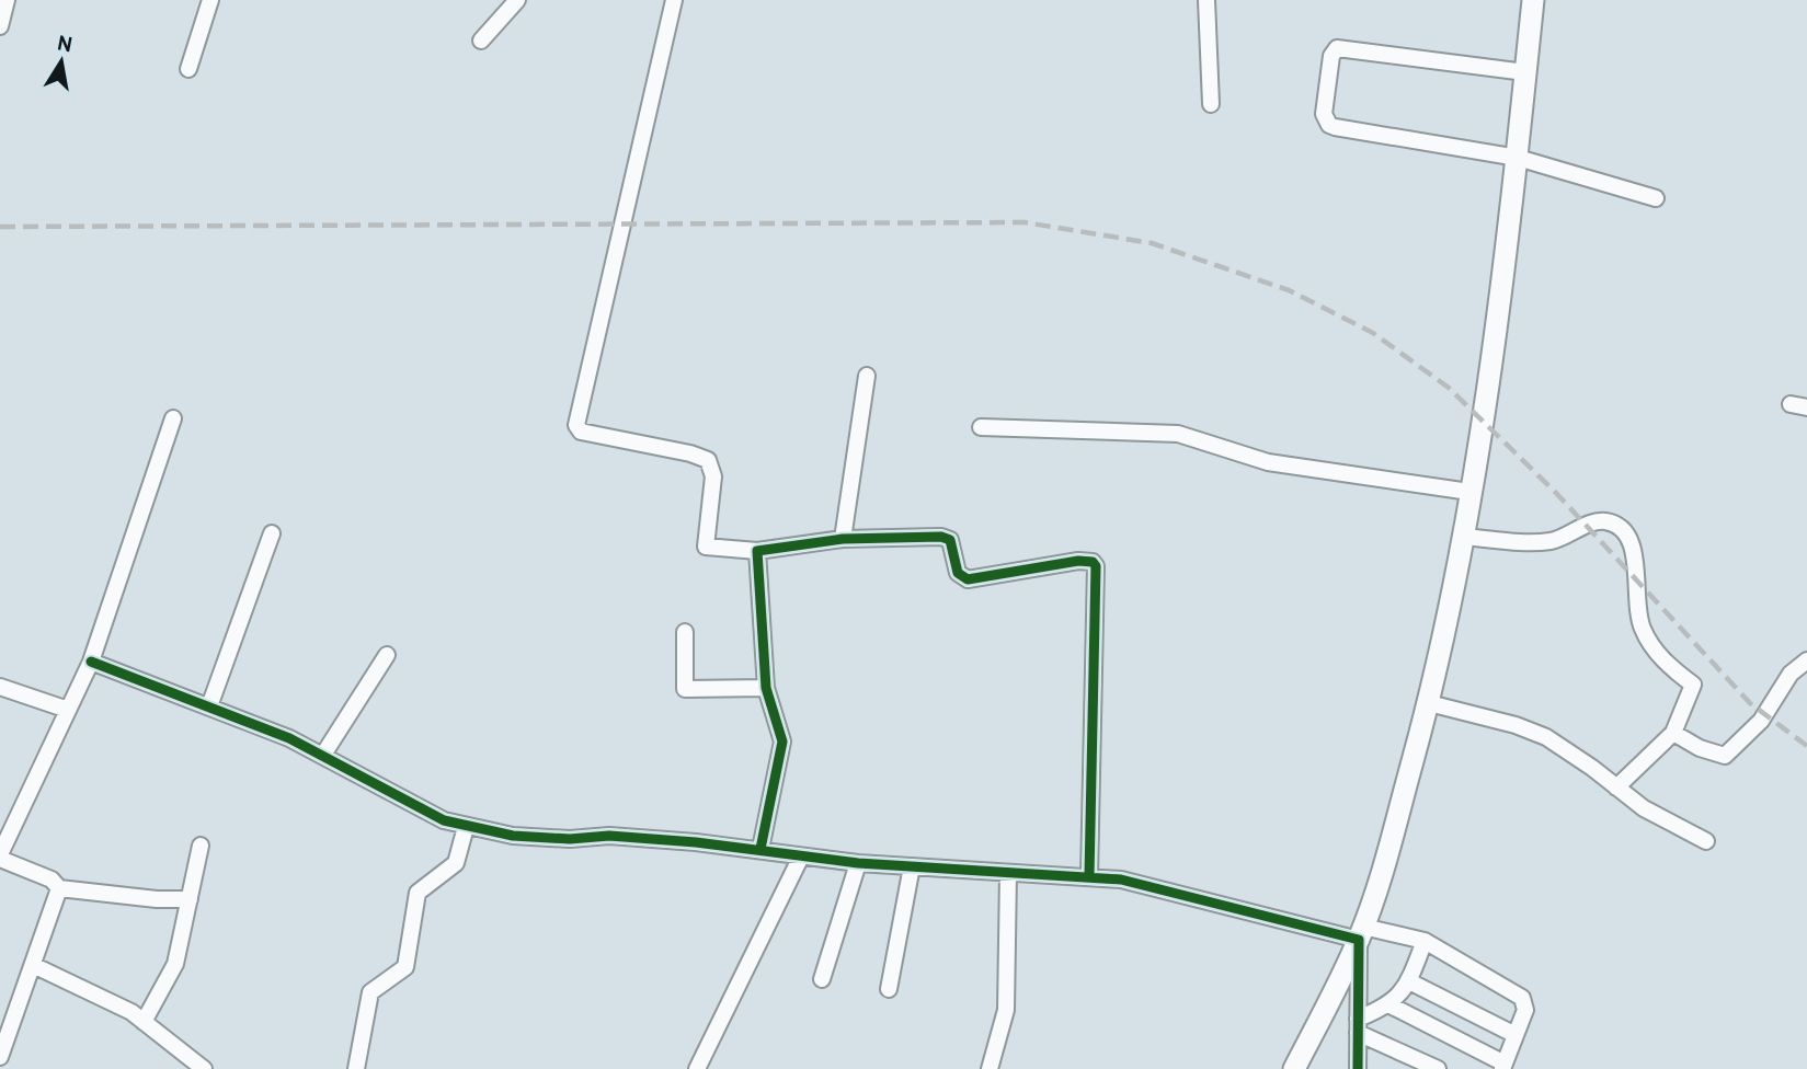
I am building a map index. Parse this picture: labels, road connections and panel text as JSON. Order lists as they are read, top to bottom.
{
  "north": "top"
}
